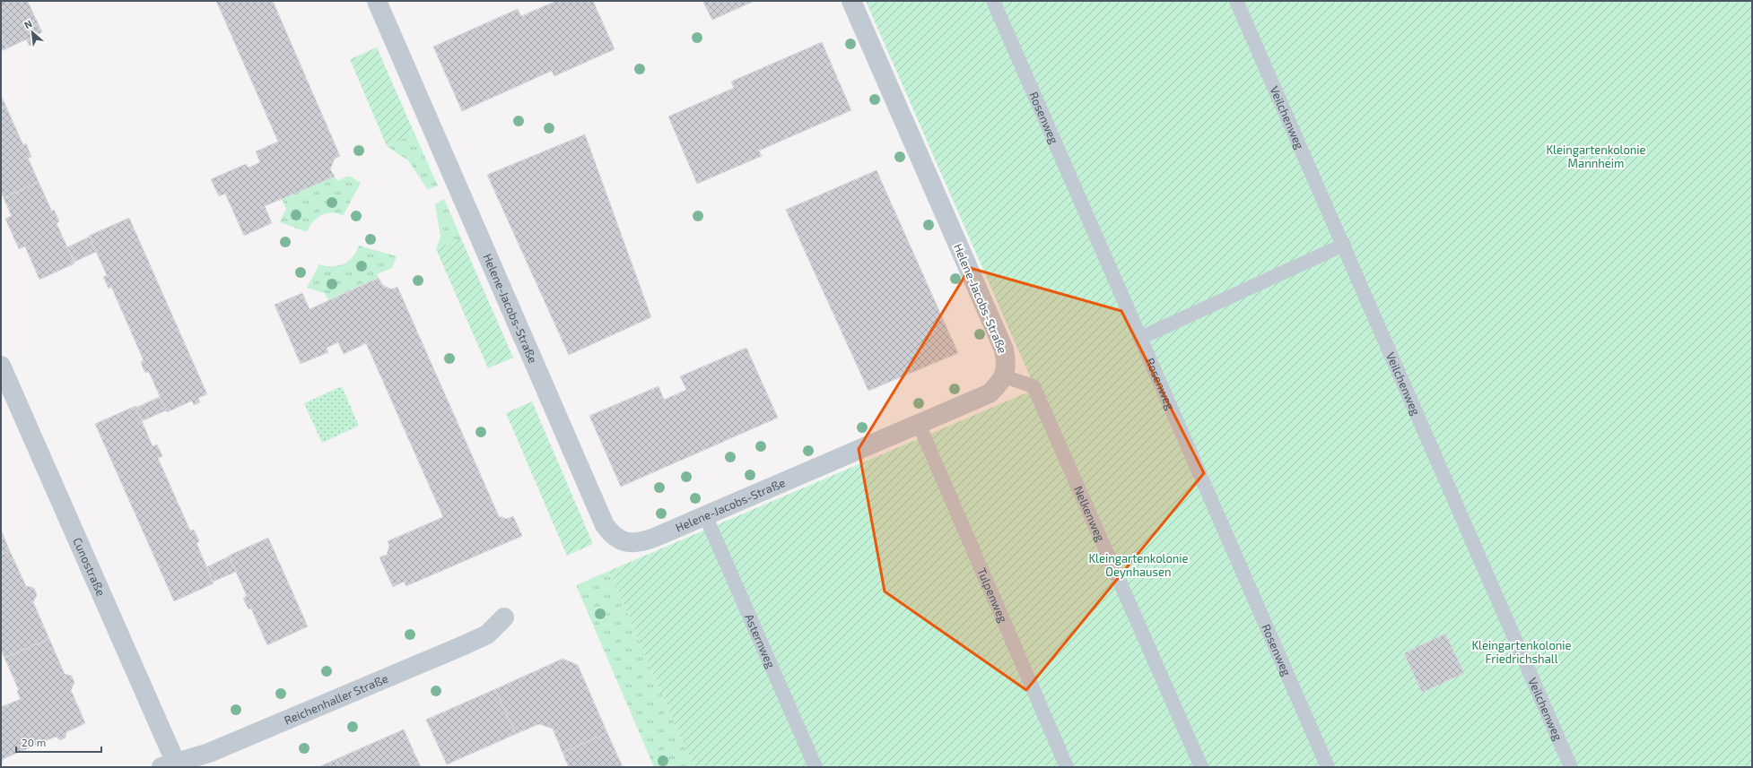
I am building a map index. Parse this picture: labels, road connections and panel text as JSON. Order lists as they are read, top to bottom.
{
  "streets": {
    "street": ["Helene-Jacobs-Straße", "Cunostraße", "Reichenhaller Straße"],
    "lane": [
      "Veilchenweg",
      "Rosenweg",
      "Nelkenweg",
      "Tulpenweg",
      "Asternweg"
    ]
  },
  "crossings": [
    ["Helene-Jacobs-Straße", "Nelkenweg"],
    ["Helene-Jacobs-Straße", "Tulpenweg"],
    ["Helene-Jacobs-Straße", "Asternweg"],
    ["Cunostraße", "Reichenhaller Straße"]
  ],
  "parks": ["Kleingartenkolonie Mannheim", "Kleingartenkolonie Oeynhausen", "Kleingartenkolonie Friedrichshall"],
  "scale_bar": "20 m",
  "north": "top left"
}
